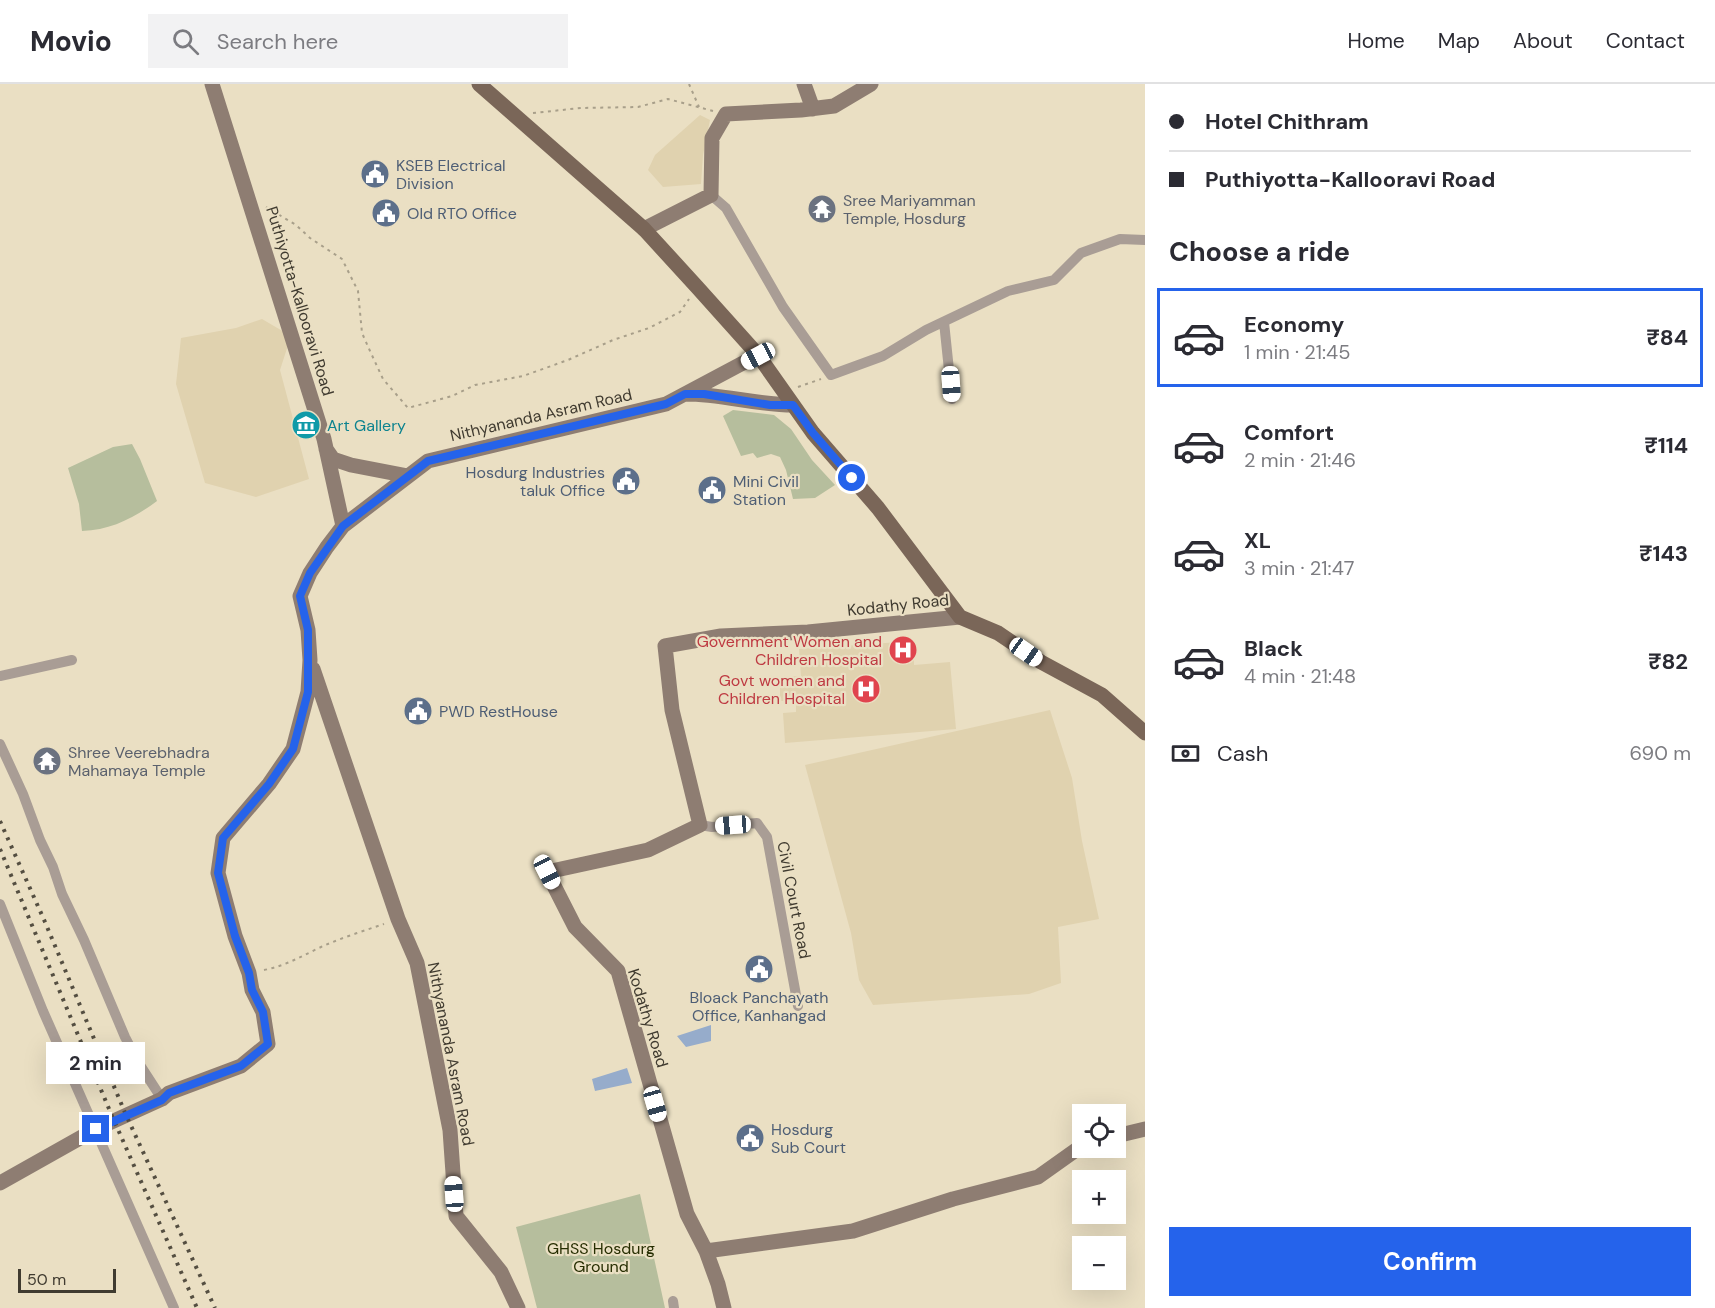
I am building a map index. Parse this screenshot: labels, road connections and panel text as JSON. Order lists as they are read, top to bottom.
{
  "streets": {
    "street": [
      "Puthiyotta-Kallooravi Road",
      "Nithyananda Asram Road",
      "Kodathy Road",
      "Civil Court Road"
    ]
  },
  "crossings": [
    ["Puthiyotta-Kallooravi Road", "Nithyananda Asram Road"],
    ["Kodathy Road", "Civil Court Road"]
  ],
  "parks": ["GHSS Hosdurg Ground"],
  "places": {
    "public building": [
      "KSEB Electrical Division",
      "Old RTO Office",
      "Hosdurg Industries taluk Office",
      "Mini Civil Station",
      "PWD RestHouse",
      "Bloack Panchayath Office, Kanhangad",
      "Hosdurg Sub Court"
    ],
    "temple": ["Sree Mariyamman Temple, Hosdurg", "Shree Veerebhadra Mahamaya Temple"],
    "museum": ["Art Gallery"],
    "hospital": ["Government Women and Children Hospital", "Govt women and Children Hospital"]
  },
  "scale_bar": "50 m",
  "page": {
    "header": "Movio",
    "search": "Search here",
    "nav": [
      "Home",
      "Map",
      "About",
      "Contact"
    ],
    "banner": ["Hotel Chithram", "Puthiyotta-Kallooravi Road"],
    "heading": "Choose a ride",
    "list": [
      {
        "name": "Economy",
        "note": "1 min · 21:45",
        "value": "₹84"
      },
      {
        "name": "Comfort",
        "note": "2 min · 21:46",
        "value": "₹114"
      },
      {
        "name": "XL",
        "note": "3 min · 21:47",
        "value": "₹143"
      },
      {
        "name": "Black",
        "note": "4 min · 21:48",
        "value": "₹82"
      }
    ],
    "pay": ["Cash", "690 m"],
    "bubble": "2 min",
    "map_buttons": ["+", "−"],
    "buttons": "Confirm",
    "scale": "50 m"
  }
}
